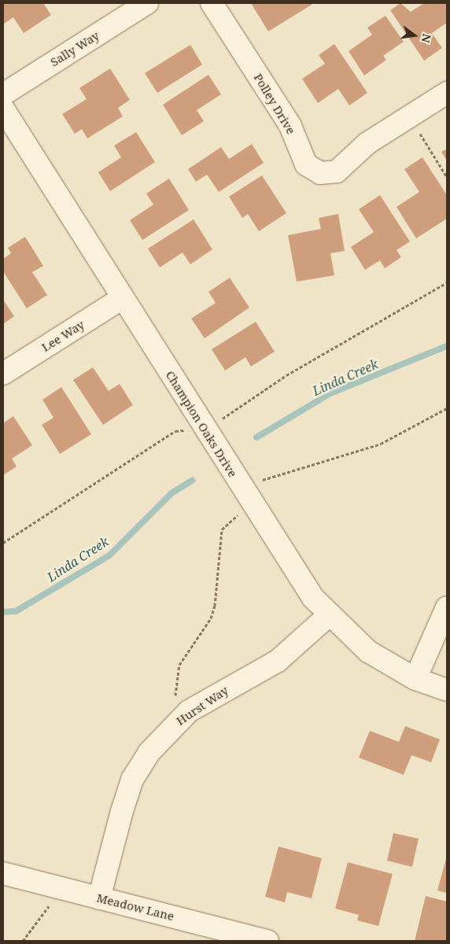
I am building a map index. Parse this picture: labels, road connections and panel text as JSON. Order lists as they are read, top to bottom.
{
  "streets": {
    "street": [
      "Sally Way",
      "Polley Drive",
      "Lee Way",
      "Champion Oaks Drive",
      "Hurst Way",
      "Meadow Lane"
    ]
  },
  "crossings": [
    ["Lee Way", "Champion Oaks Drive"],
    ["Champion Oaks Drive", "Hurst Way"],
    ["Hurst Way", "Meadow Lane"]
  ],
  "water": ["Linda Creek"],
  "north": "right"
}
